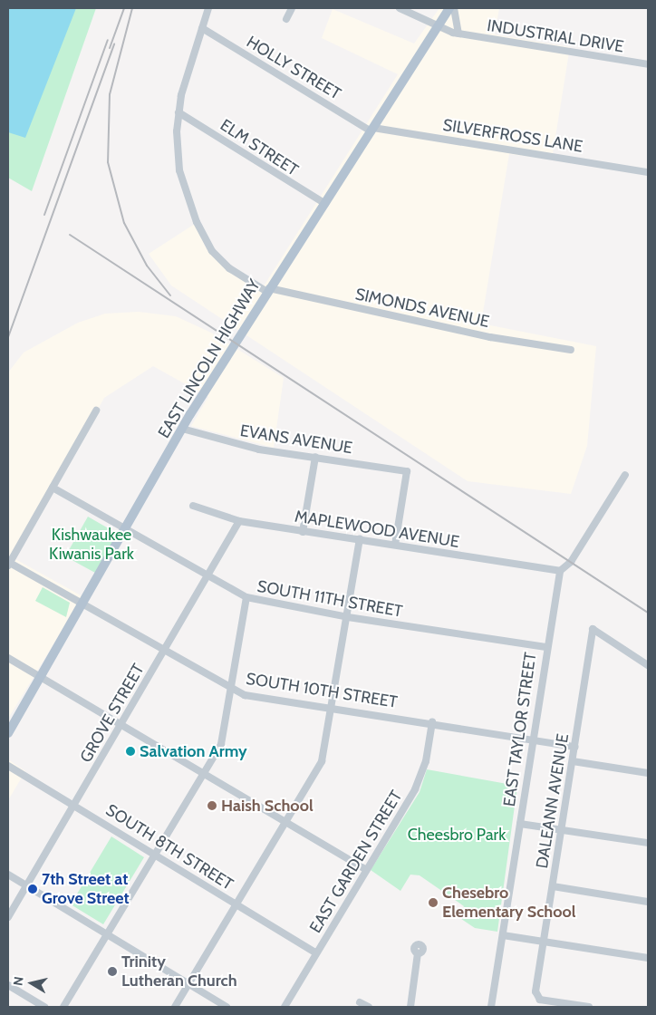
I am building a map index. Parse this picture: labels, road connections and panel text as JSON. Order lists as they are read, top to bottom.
{
  "streets": {
    "main road": ["EAST LINCOLN HIGHWAY"],
    "street": [
      "INDUSTRIAL DRIVE",
      "HOLLY STREET",
      "SILVERFROSS LANE",
      "ELM STREET",
      "SIMONDS AVENUE",
      "EVANS AVENUE",
      "MAPLEWOOD AVENUE",
      "SOUTH 11TH STREET",
      "SOUTH 10TH STREET",
      "GROVE STREET",
      "EAST TAYLOR STREET",
      "DALEANN AVENUE",
      "SOUTH 8TH STREET",
      "EAST GARDEN STREET"
    ]
  },
  "crossings": [
    ["INDUSTRIAL DRIVE", "EAST LINCOLN HIGHWAY"],
    ["HOLLY STREET", "SILVERFROSS LANE"],
    ["HOLLY STREET", "EAST LINCOLN HIGHWAY"],
    ["SILVERFROSS LANE", "EAST LINCOLN HIGHWAY"],
    ["ELM STREET", "EAST LINCOLN HIGHWAY"],
    ["SIMONDS AVENUE", "EAST LINCOLN HIGHWAY"],
    ["EAST LINCOLN HIGHWAY", "EVANS AVENUE"],
    ["EAST LINCOLN HIGHWAY", "SOUTH 11TH STREET"],
    ["EAST LINCOLN HIGHWAY", "SOUTH 10TH STREET"],
    ["EVANS AVENUE", "MAPLEWOOD AVENUE"],
    ["MAPLEWOOD AVENUE", "GROVE STREET"],
    ["MAPLEWOOD AVENUE", "EAST TAYLOR STREET"],
    ["SOUTH 11TH STREET", "GROVE STREET"],
    ["SOUTH 11TH STREET", "EAST TAYLOR STREET"],
    ["SOUTH 10TH STREET", "GROVE STREET"],
    ["SOUTH 10TH STREET", "EAST TAYLOR STREET"],
    ["SOUTH 10TH STREET", "DALEANN AVENUE"],
    ["SOUTH 10TH STREET", "EAST GARDEN STREET"],
    ["GROVE STREET", "SOUTH 8TH STREET"],
    ["SOUTH 8TH STREET", "EAST GARDEN STREET"]
  ],
  "parks": ["Kishwaukee Kiwanis Park", "Cheesbro Park"],
  "places": [
    "Salvation Army",
    "Haish School",
    "7th Street at Grove Street",
    "Chesebro Elementary School",
    "Trinity Lutheran Church"
  ],
  "north": "left"
}
